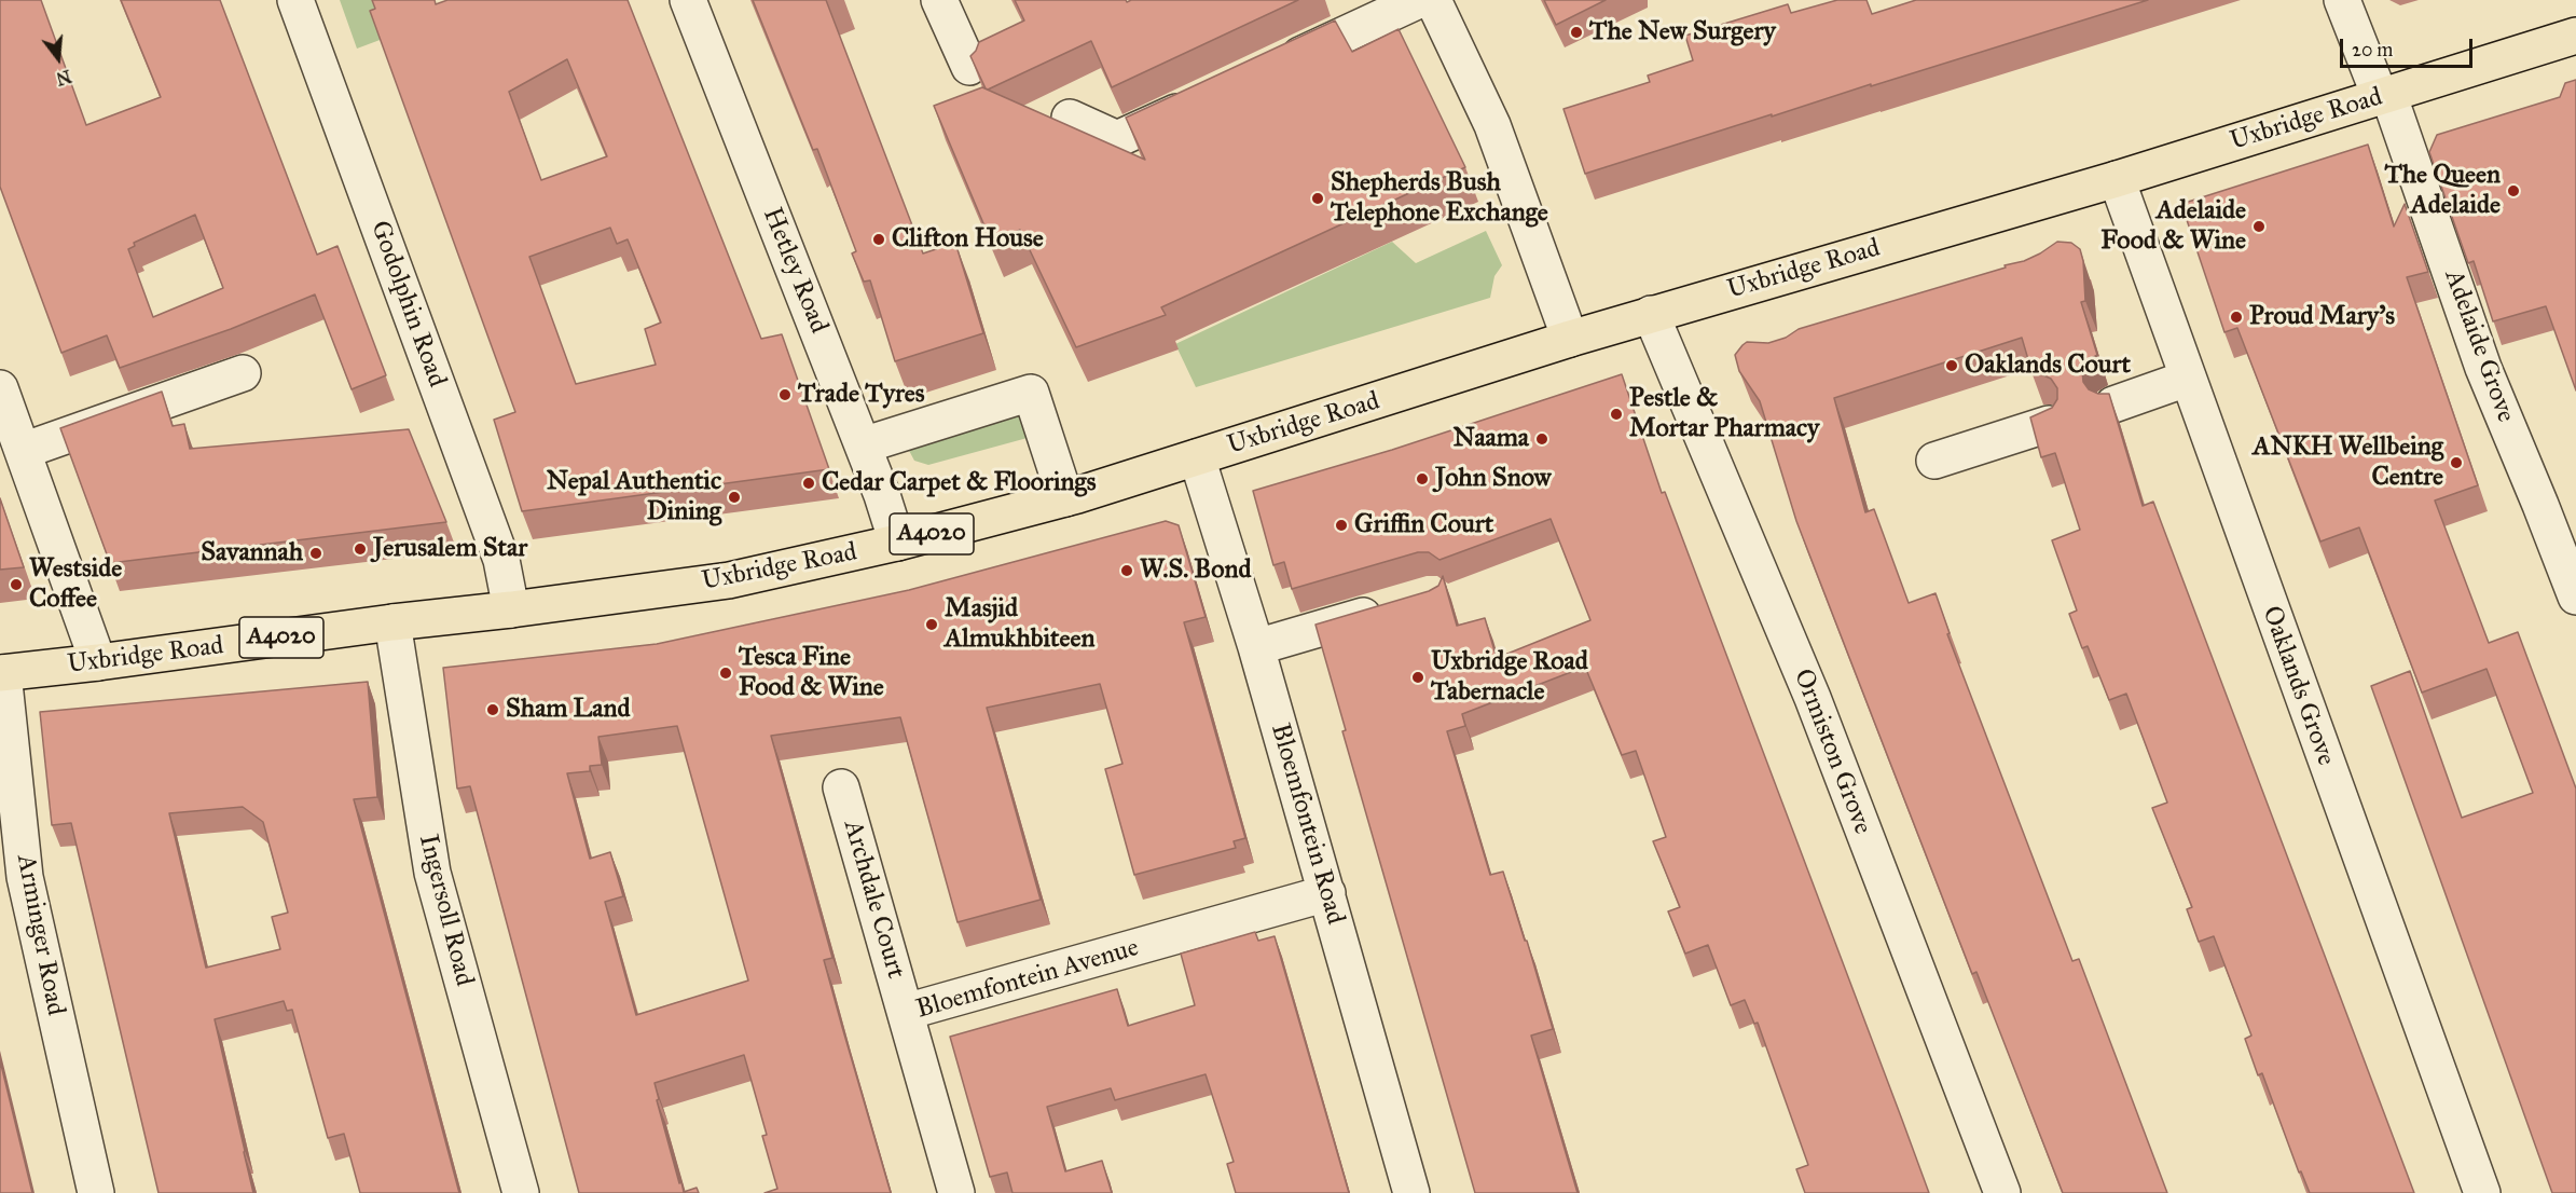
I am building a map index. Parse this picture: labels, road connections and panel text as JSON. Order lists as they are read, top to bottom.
{
  "streets": {
    "main road": ["Uxbridge Road", "A4020"],
    "street": [
      "Hetley Road",
      "Godolphin Road",
      "Adelaide Grove",
      "Oaklands Grove",
      "Ormiston Grove",
      "Bloemfontein Road",
      "Archdale Court",
      "Ingersoll Road",
      "Arminger Road",
      "Bloemfontein Avenue"
    ]
  },
  "crossings": [
    ["Uxbridge Road", "Hetley Road"],
    ["Uxbridge Road", "Godolphin Road"],
    ["Uxbridge Road", "Adelaide Grove"],
    ["Uxbridge Road", "Oaklands Grove"],
    ["Uxbridge Road", "Ormiston Grove"],
    ["Uxbridge Road", "Bloemfontein Road"],
    ["Uxbridge Road", "Ingersoll Road"],
    ["Uxbridge Road", "Arminger Road"],
    ["Bloemfontein Road", "Bloemfontein Avenue"],
    ["Archdale Court", "Bloemfontein Avenue"]
  ],
  "places": [
    "The New Surgery",
    "The Queen Adelaide",
    "Shepherds Bush Telephone Exchange",
    "Adelaide Food & Wine",
    "Clifton House",
    "Proud Mary's",
    "Oaklands Court",
    "Trade Tyres",
    "Pestle & Mortar Pharmacy",
    "Naama",
    "ANKH Wellbeing Centre",
    "John Snow",
    "Cedar Carpet & Floorings",
    "Nepal Authentic Dining",
    "Griffin Court",
    "Jerusalem Star",
    "Savannah",
    "W.S. Bond",
    "Westside Coffee",
    "Masjid Almukhbiteen",
    "Tesca Fine Food & Wine",
    "Uxbridge Road Tabernacle",
    "Sham Land"
  ],
  "scale_bar": "20 m",
  "north": "bottom"
}
